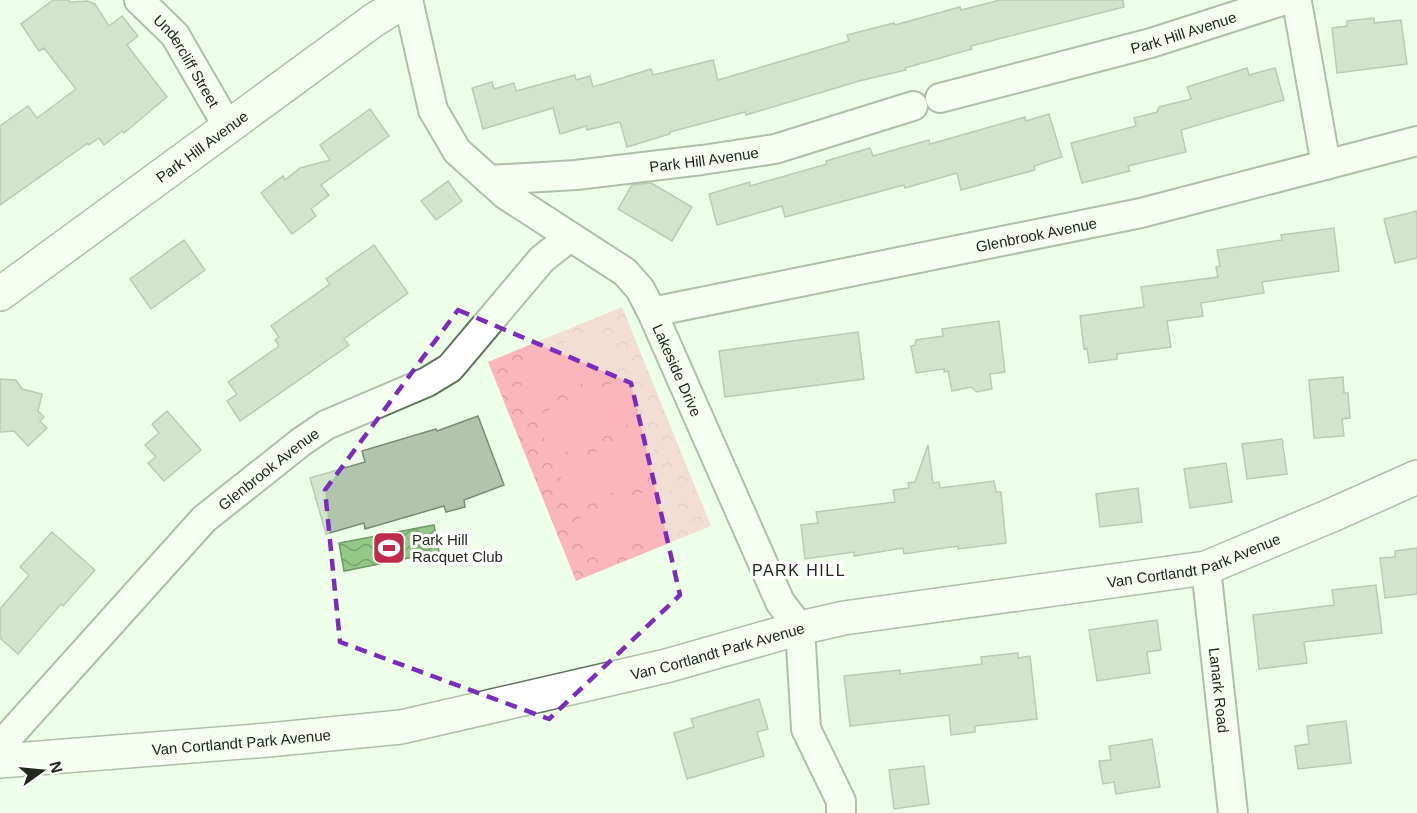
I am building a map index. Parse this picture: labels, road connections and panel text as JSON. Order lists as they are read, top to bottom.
{
  "streets": {
    "street": [
      "Park Hill Avenue",
      "Undercliff Street",
      "Glenbrook Avenue",
      "Lakeside Drive",
      "Van Cortlandt Park Avenue",
      "Lanark Road"
    ]
  },
  "crossings": [
    ["Park Hill Avenue", "Undercliff Street"],
    ["Park Hill Avenue", "Lakeside Drive"],
    ["Glenbrook Avenue", "Lakeside Drive"],
    ["Lakeside Drive", "Van Cortlandt Park Avenue"],
    ["Van Cortlandt Park Avenue", "Lanark Road"]
  ],
  "districts": ["PARK HILL"],
  "places": {
    "sports": ["Park Hill Racquet Club"]
  },
  "north": "right"
}
